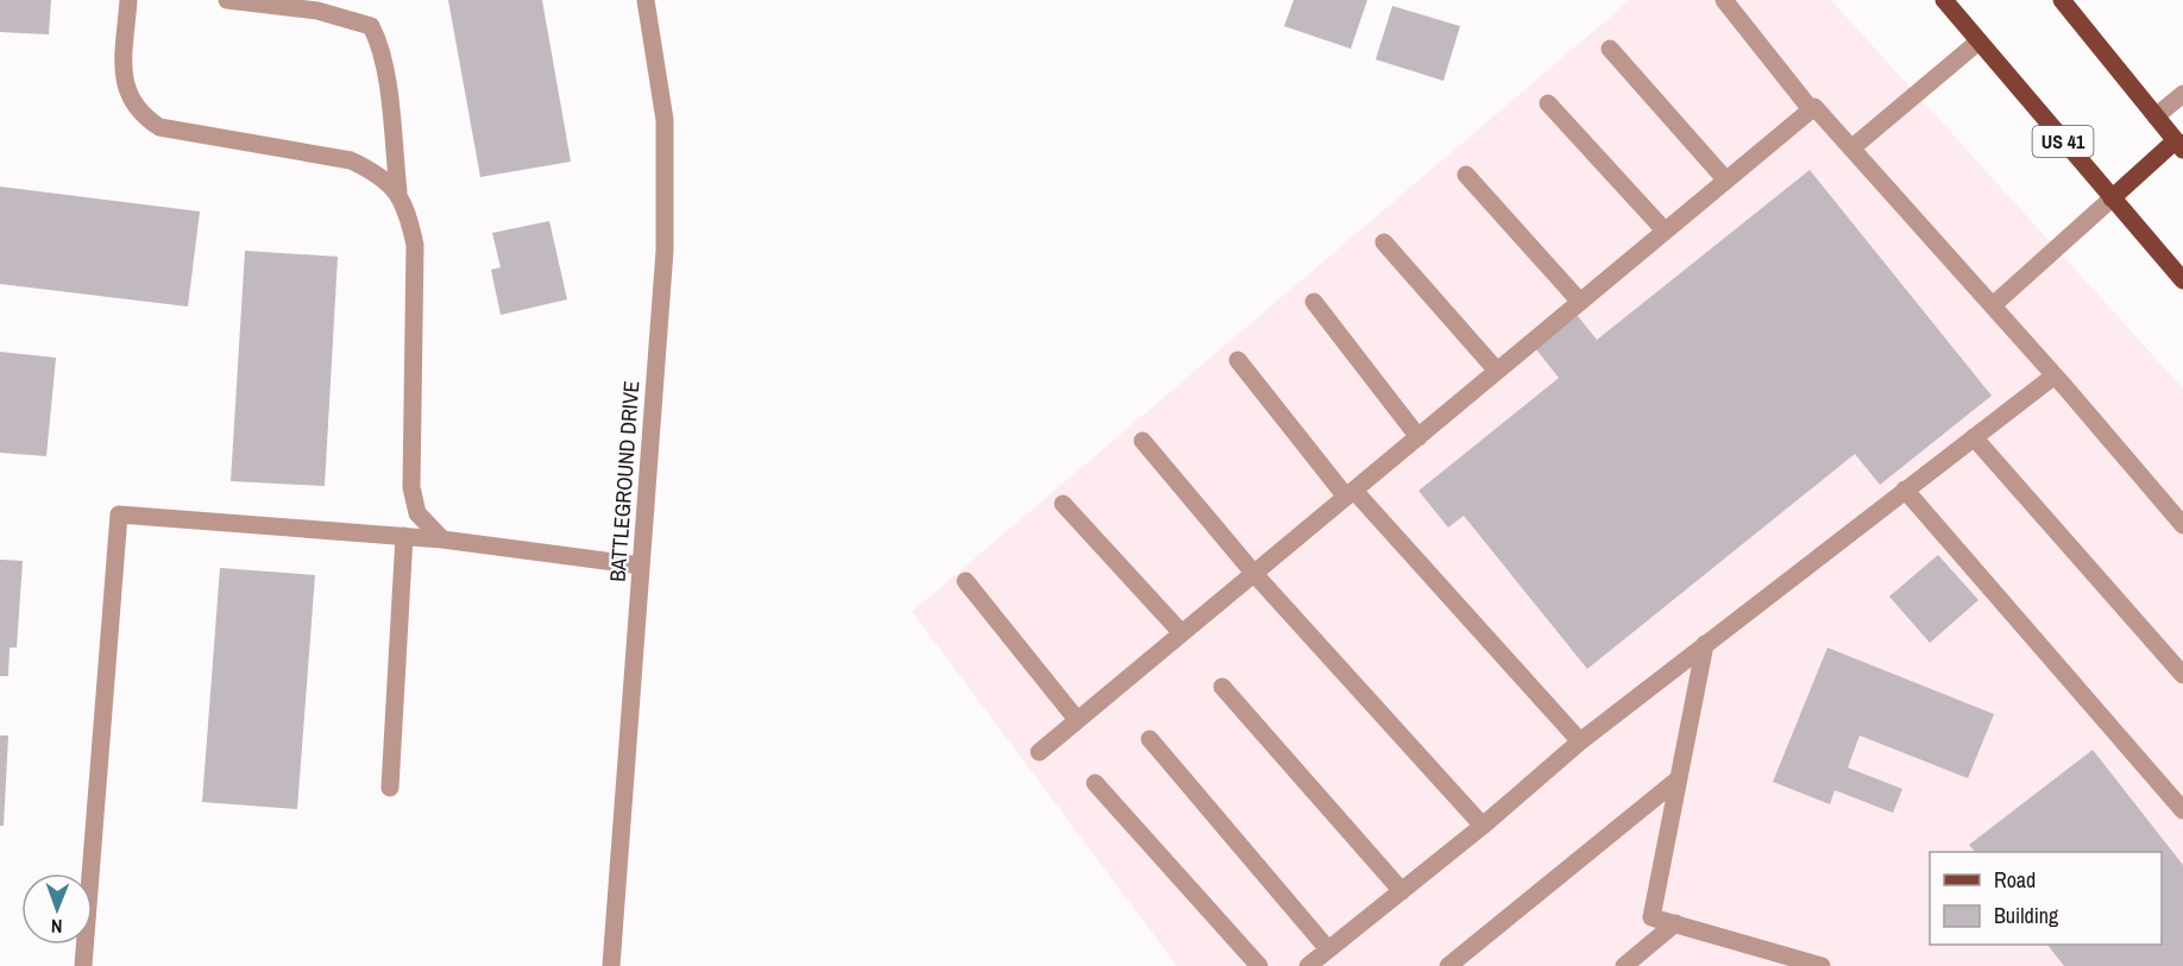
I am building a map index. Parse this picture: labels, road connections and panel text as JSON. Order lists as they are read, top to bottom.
{
  "streets": {
    "main road": ["US 41"],
    "street": ["BATTLEGROUND DRIVE"]
  },
  "legend": ["Road", "Building"],
  "north": "bottom"
}
